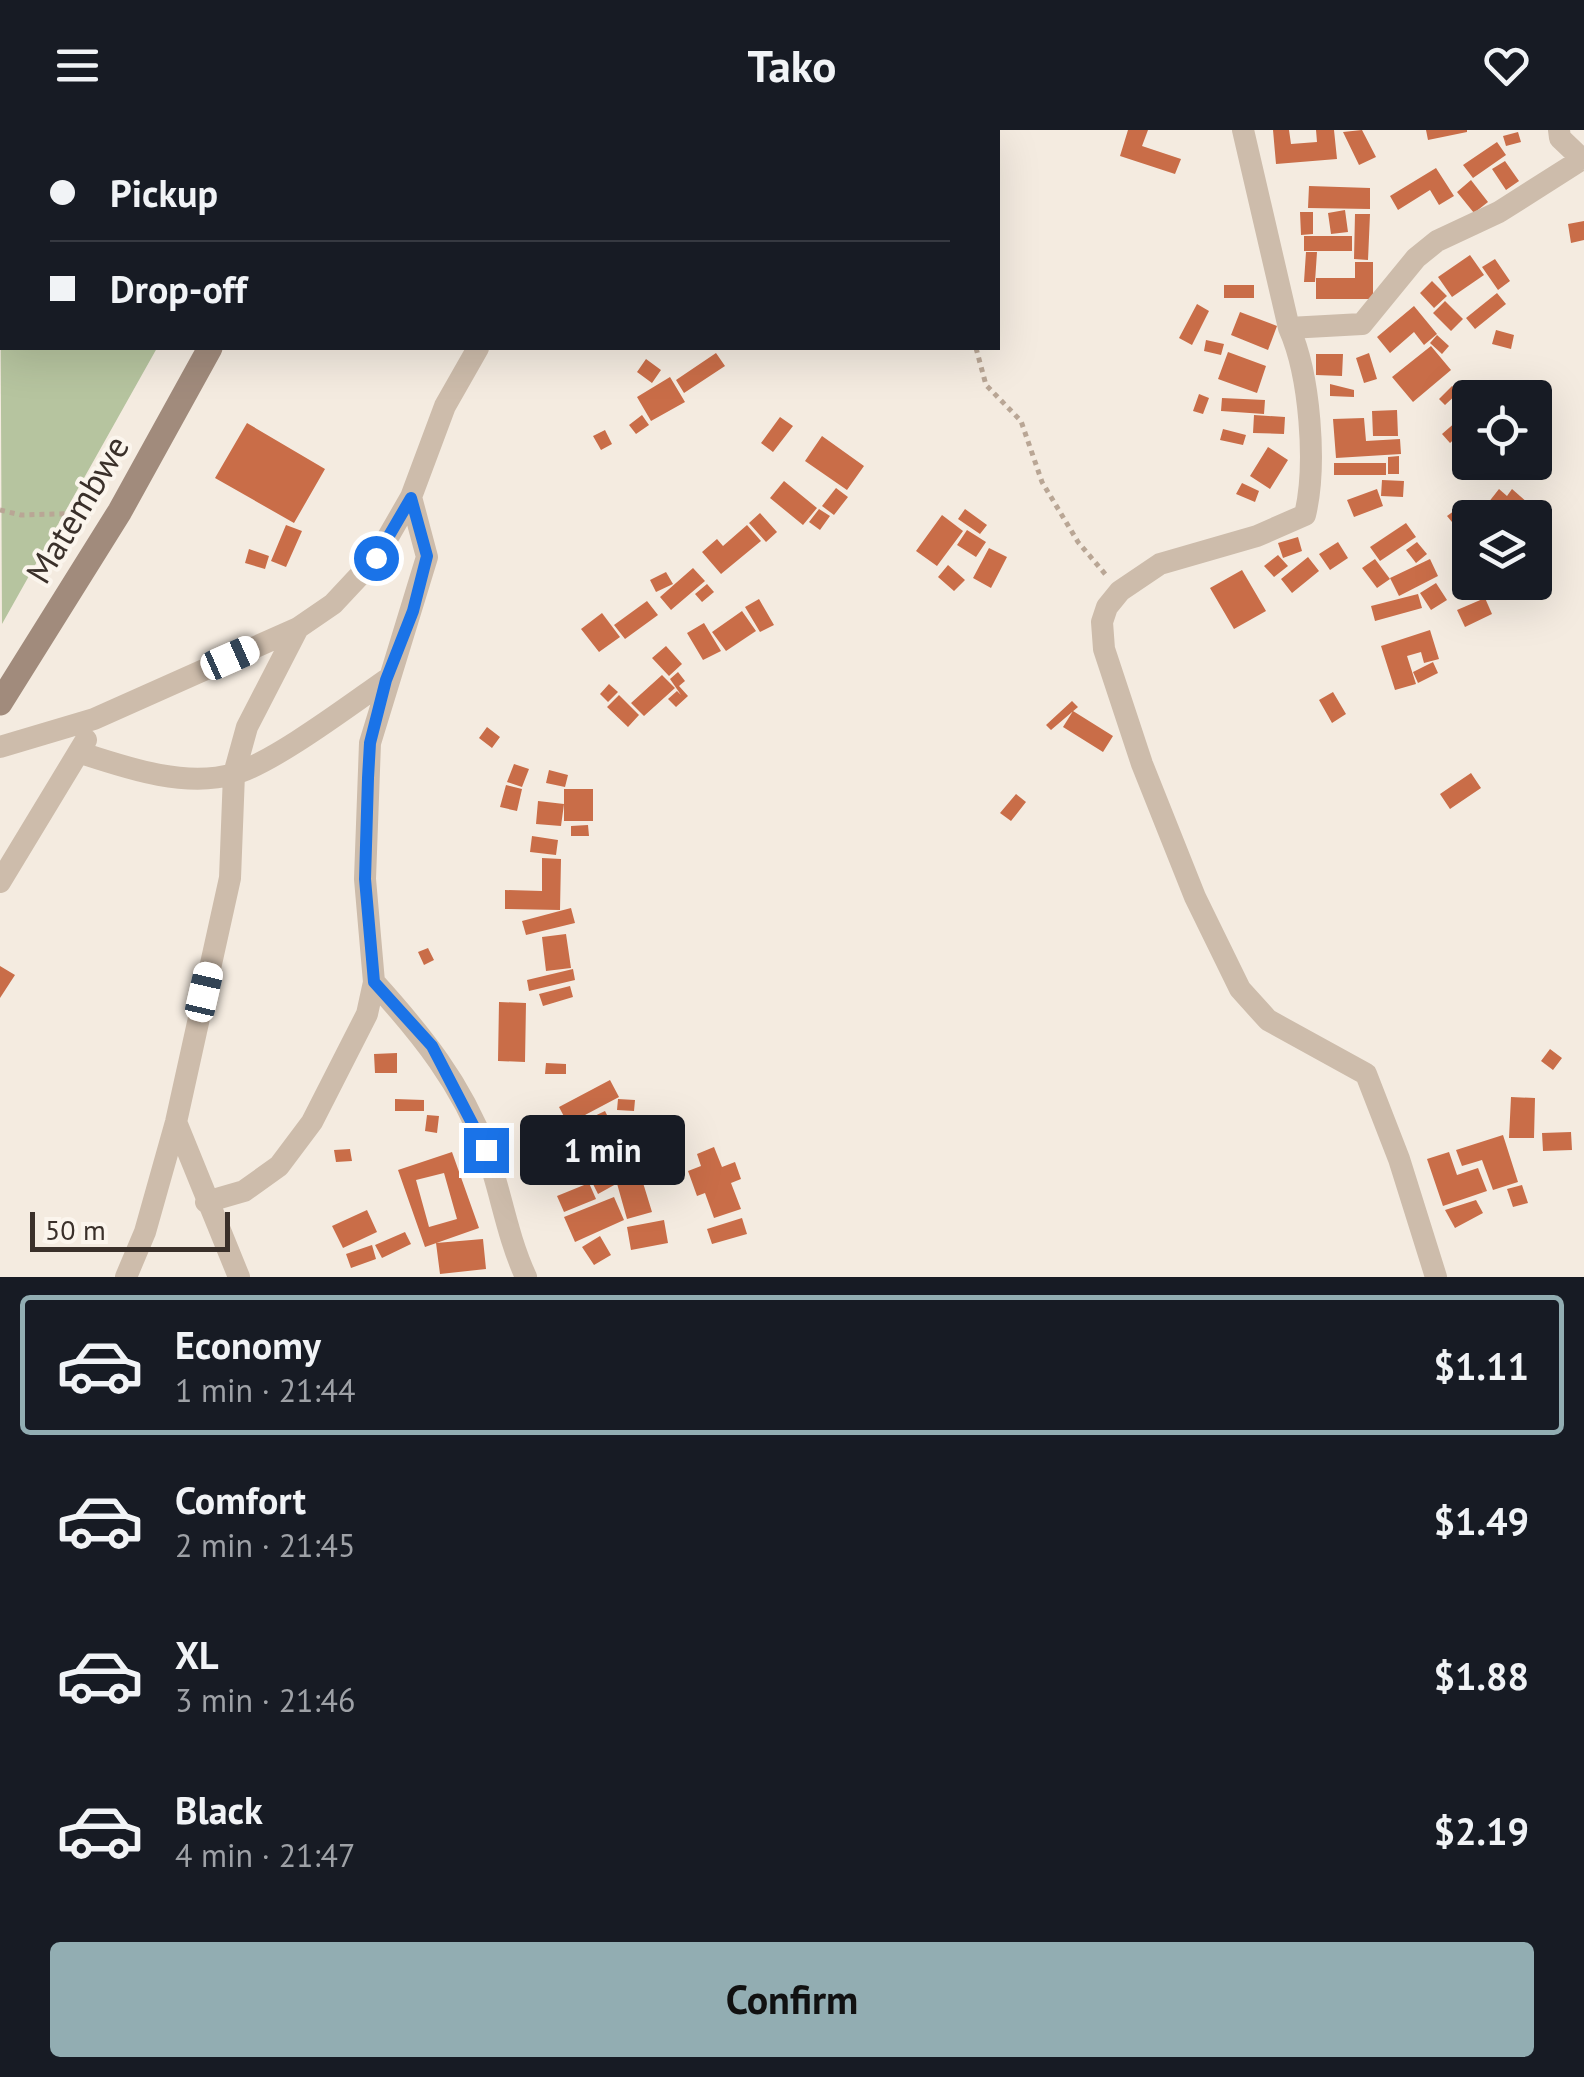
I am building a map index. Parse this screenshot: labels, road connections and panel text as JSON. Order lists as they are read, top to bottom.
{
  "streets": {
    "main road": ["Matembwe"]
  },
  "scale_bar": "50 m",
  "page": {
    "header": "Tako",
    "banner": ["Pickup", "Drop-off"],
    "bubble": "1 min",
    "scale": "50 m",
    "list": [
      {
        "name": "Economy",
        "note": "1 min · 21:44",
        "value": "$1.11"
      },
      {
        "name": "Comfort",
        "note": "2 min · 21:45",
        "value": "$1.49"
      },
      {
        "name": "XL",
        "note": "3 min · 21:46",
        "value": "$1.88"
      },
      {
        "name": "Black",
        "note": "4 min · 21:47",
        "value": "$2.19"
      }
    ],
    "buttons": "Confirm"
  }
}
